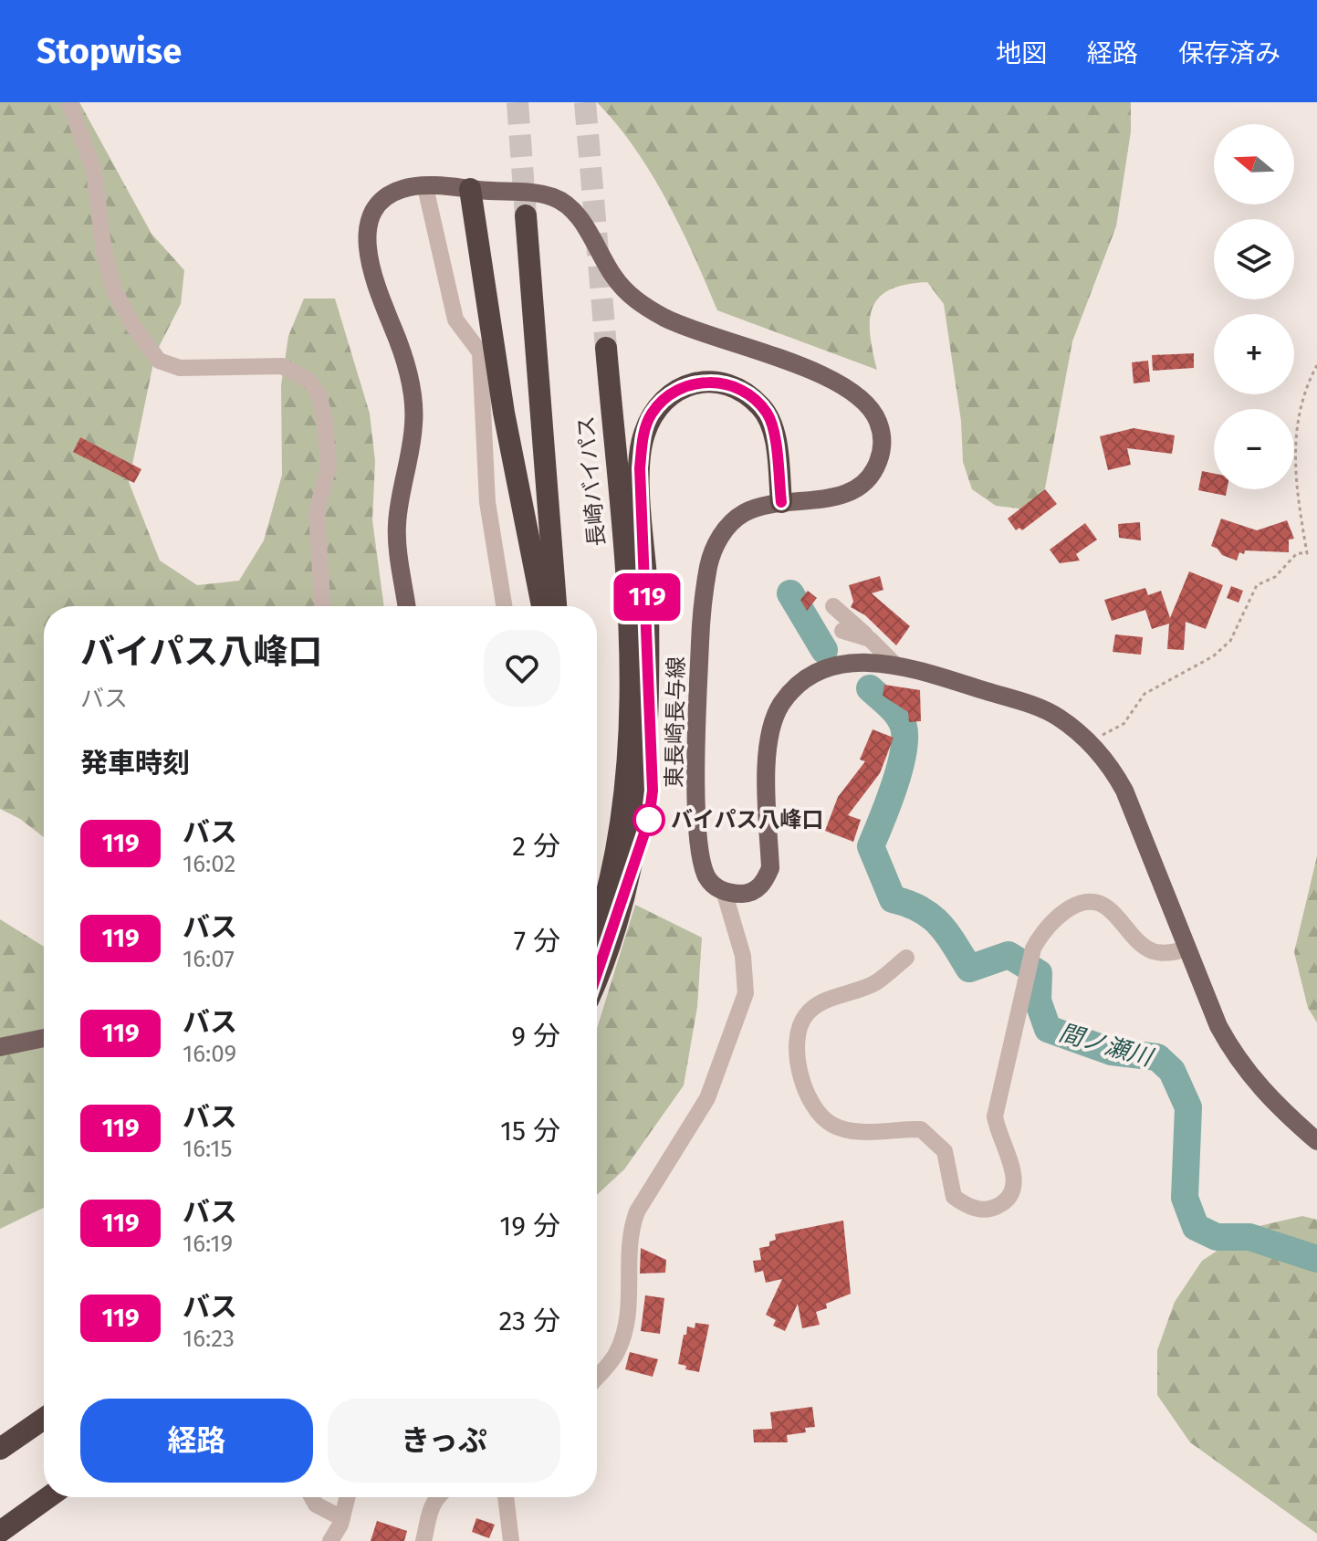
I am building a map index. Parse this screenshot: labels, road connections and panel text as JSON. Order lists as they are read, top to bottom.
{
  "streets": {
    "highway": ["長崎バイパス"],
    "main road": ["東長崎長与線"]
  },
  "water": ["間ノ瀬川"],
  "places": ["バイパス八峰口"],
  "lines": ["bus line 119"],
  "north": "left",
  "page": {
    "header": "Stopwise",
    "nav": ["地図", "経路", "保存済み"],
    "on_map": "119",
    "map_buttons": ["+", "−"],
    "heading": [
      ["バイパス八峰口", "バス"],
      "発車時刻"
    ],
    "list": [
      {
        "mark": "119",
        "name": "バス",
        "note": "16:02",
        "value": "2 分"
      },
      {
        "mark": "119",
        "name": "バス",
        "note": "16:07",
        "value": "7 分"
      },
      {
        "mark": "119",
        "name": "バス",
        "note": "16:09",
        "value": "9 分"
      },
      {
        "mark": "119",
        "name": "バス",
        "note": "16:15",
        "value": "15 分"
      },
      {
        "mark": "119",
        "name": "バス",
        "note": "16:19",
        "value": "19 分"
      },
      {
        "mark": "119",
        "name": "バス",
        "note": "16:23",
        "value": "23 分"
      }
    ],
    "buttons": ["経路", "きっぷ"]
  }
}
